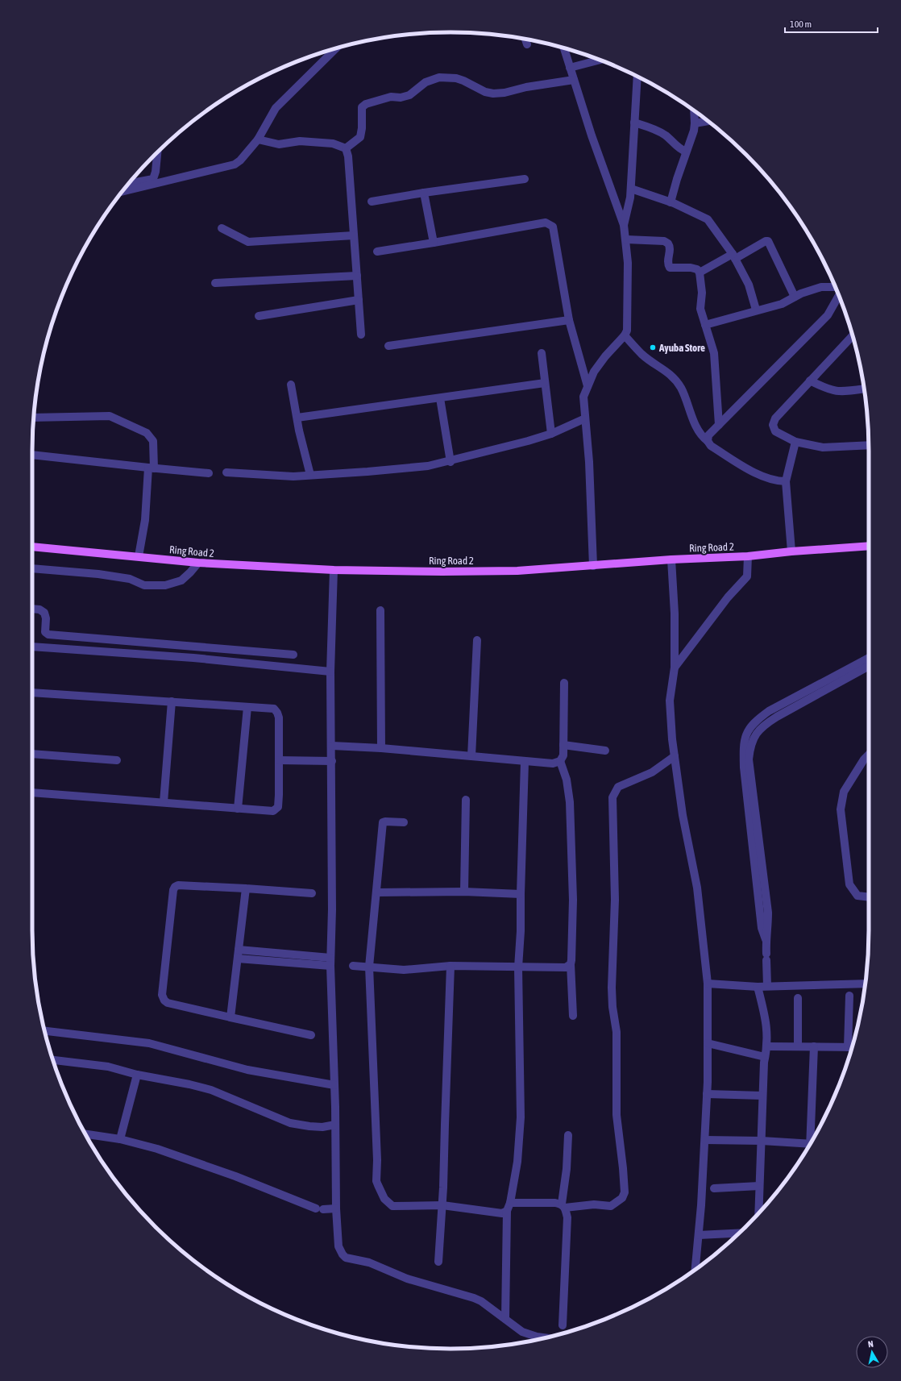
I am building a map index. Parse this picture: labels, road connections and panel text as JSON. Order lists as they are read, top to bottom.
{
  "streets": {
    "main road": ["Ring Road 2"]
  },
  "places": ["Ayuba Store"],
  "scale_bar": "100 m",
  "north": "top"
}
